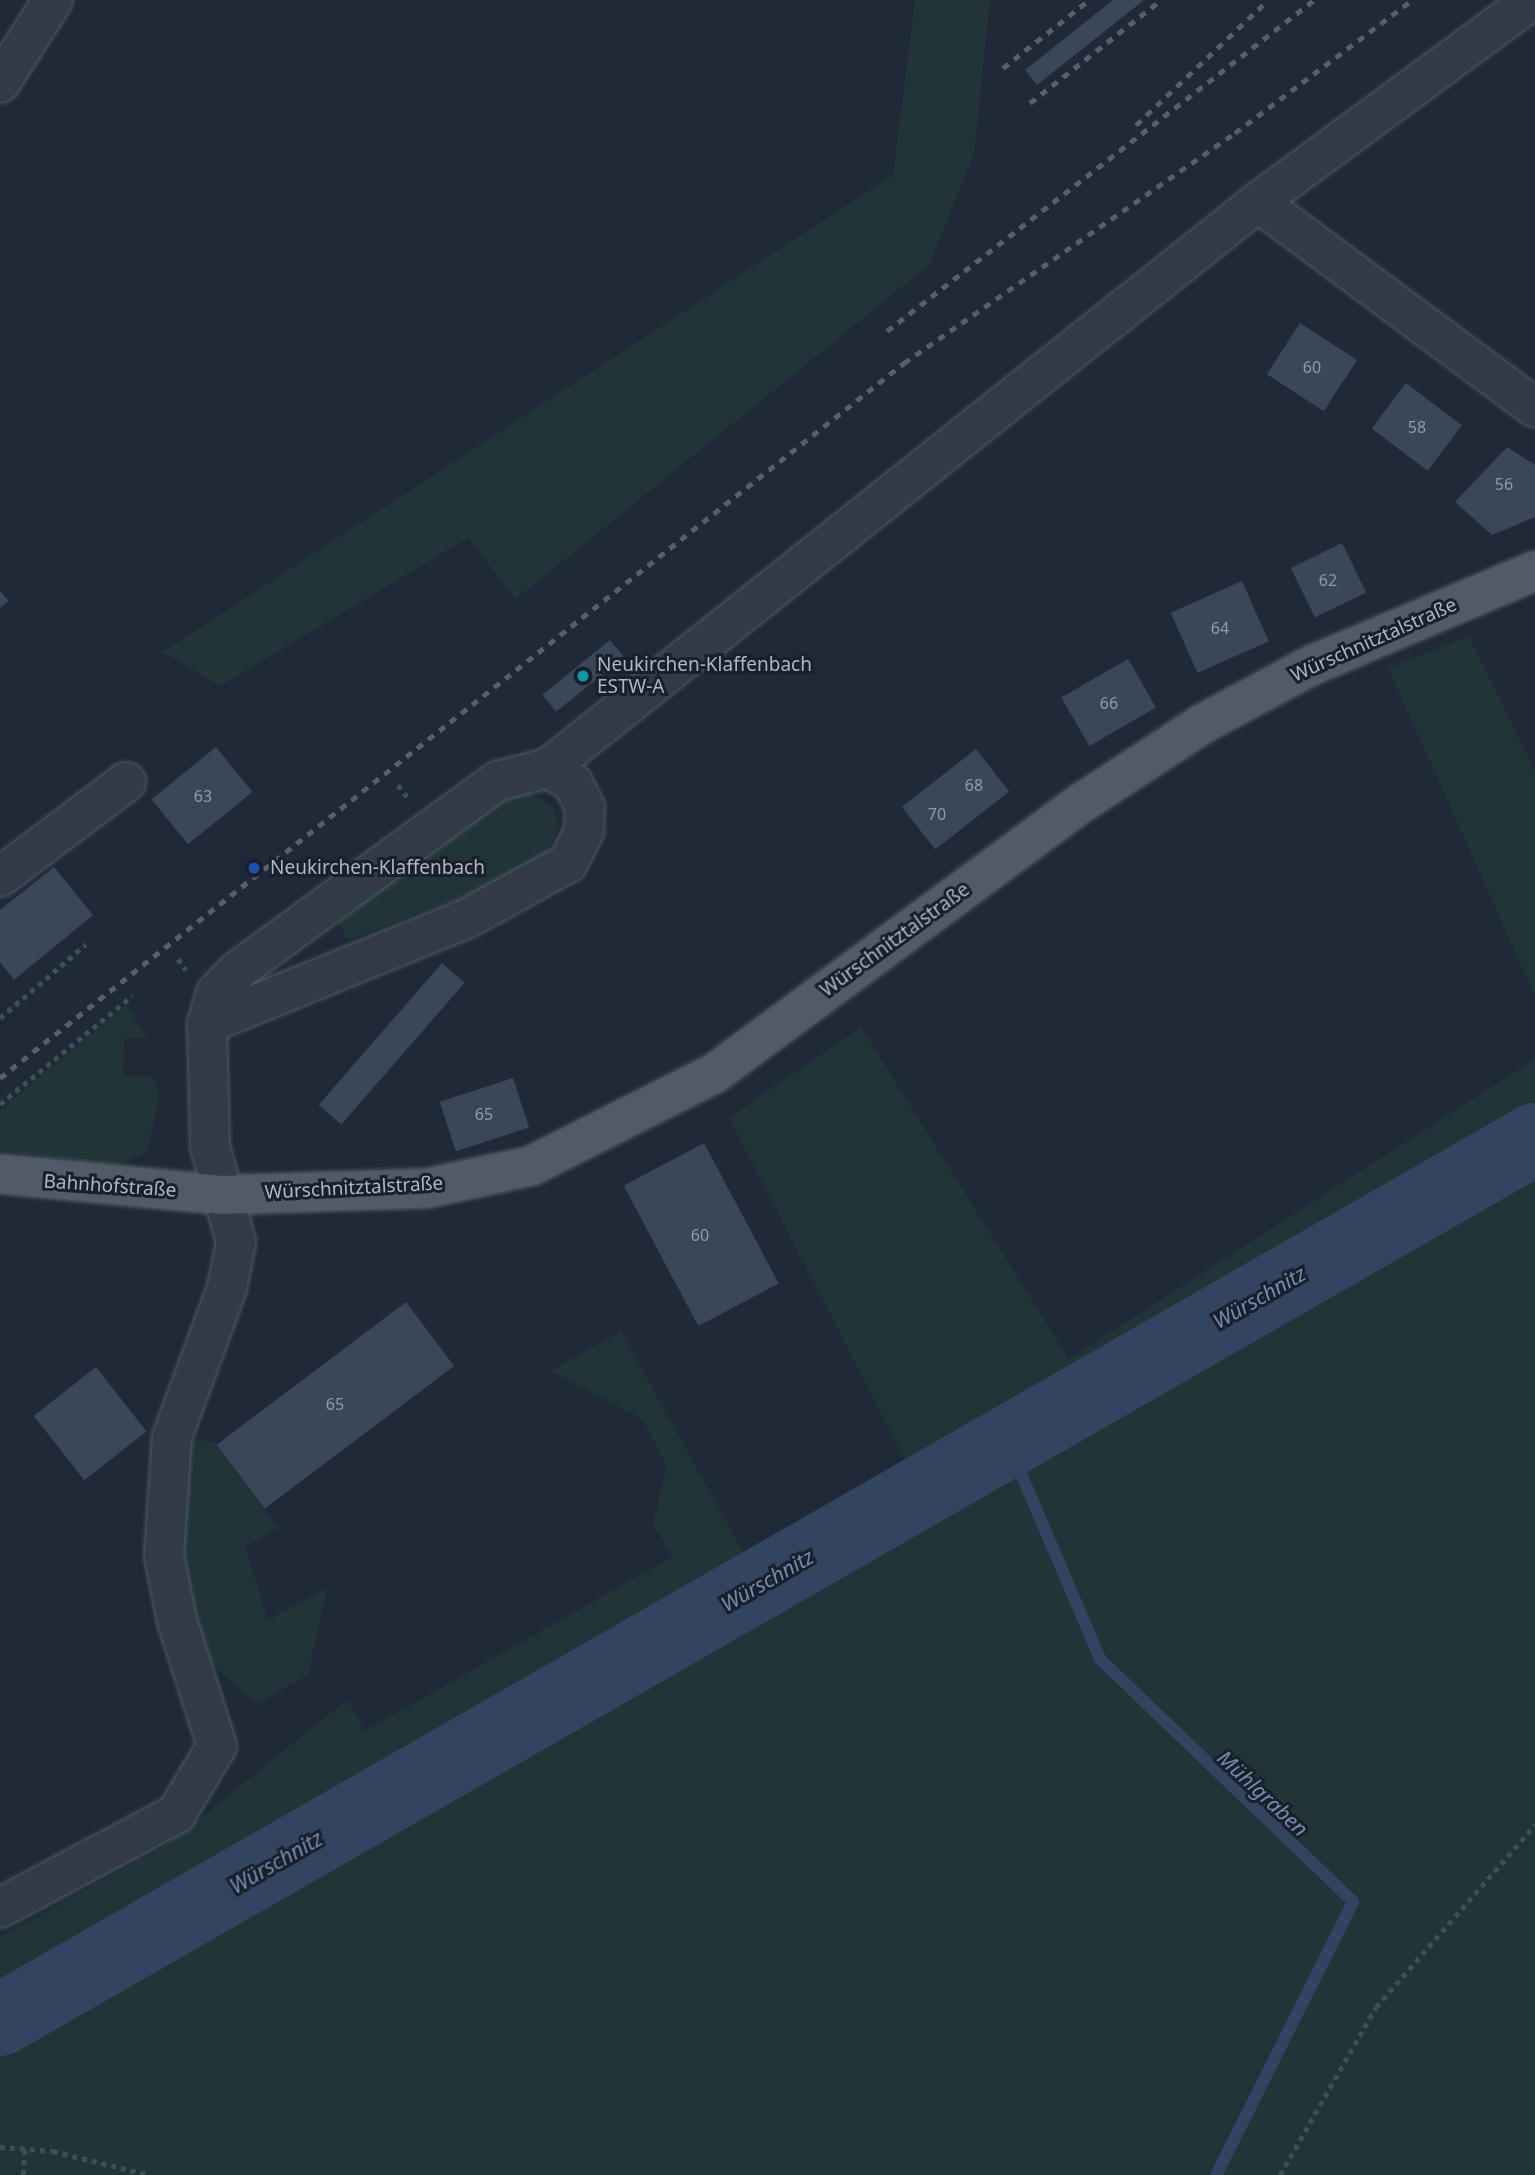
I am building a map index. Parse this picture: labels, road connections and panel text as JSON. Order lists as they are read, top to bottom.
{
  "streets": {
    "main road": ["Würschnitztalstraße", "Bahnhofstraße"]
  },
  "crossings": [
    ["Würschnitztalstraße", "Bahnhofstraße"]
  ],
  "water": ["Würschnitz", "Mühlgraben"],
  "places": ["Neukirchen-Klaffenbach ESTW-A", "Neukirchen-Klaffenbach"],
  "house_numbers": [
    "60",
    "58",
    "56",
    "62",
    "64",
    "66",
    "68",
    "63",
    "70",
    "65",
    "60",
    "65"
  ]
}
